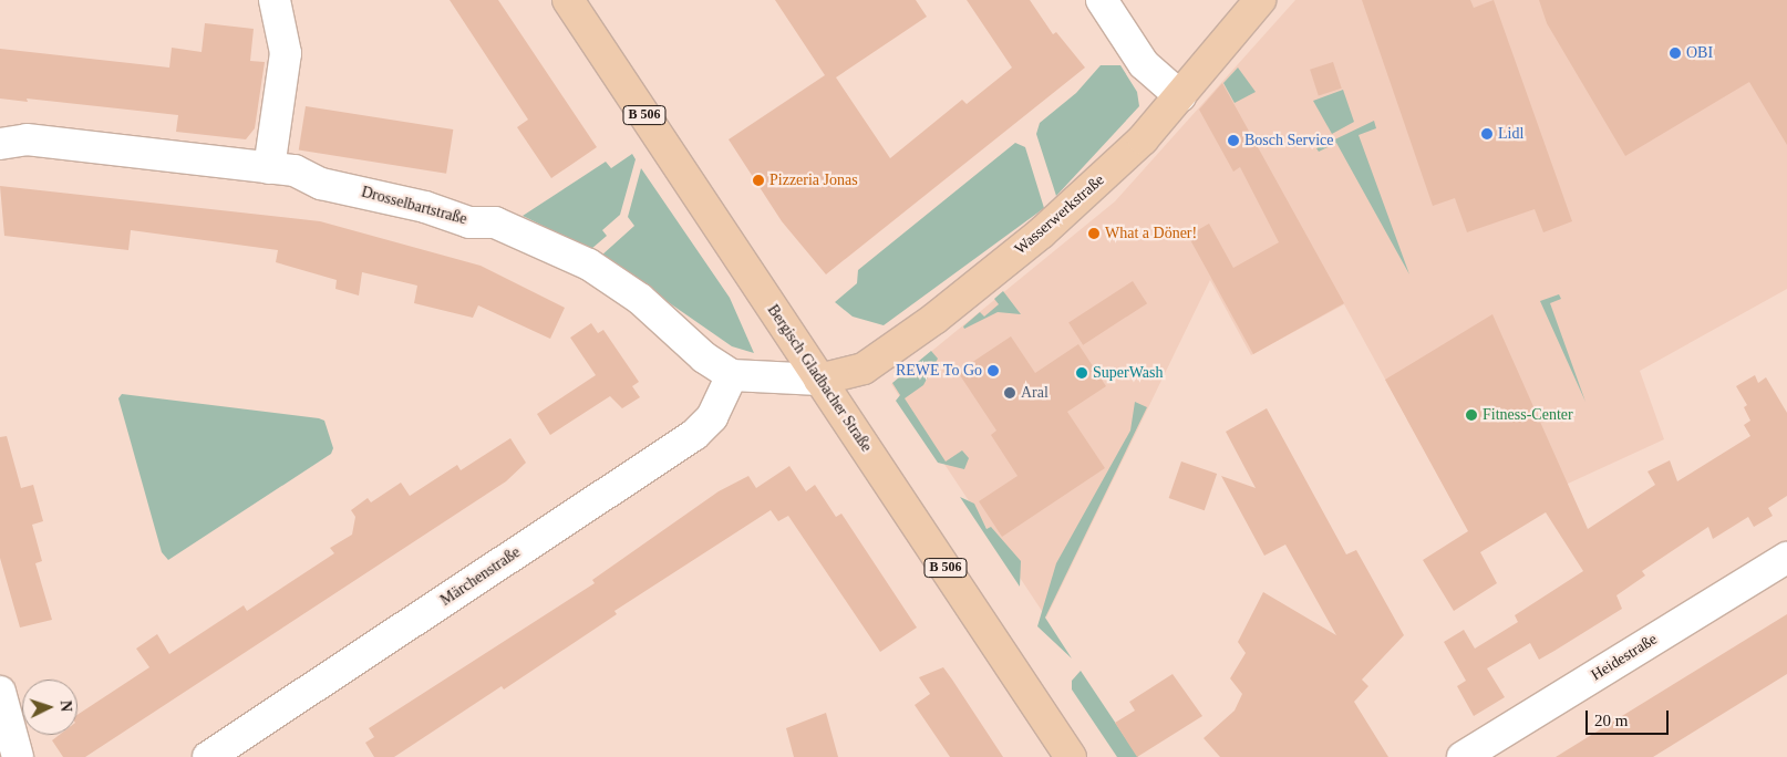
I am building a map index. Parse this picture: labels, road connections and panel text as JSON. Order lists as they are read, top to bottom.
{
  "streets": {
    "main road": ["B 506", "Wasserwerkstraße", "Bergisch Gladbacher Straße"],
    "street": ["Drosselbartstraße", "Märchenstraße", "Heidestraße"]
  },
  "crossings": [
    ["Drosselbartstraße", "Wasserwerkstraße"],
    ["Drosselbartstraße", "Bergisch Gladbacher Straße"],
    ["Drosselbartstraße", "Märchenstraße"],
    ["Wasserwerkstraße", "Bergisch Gladbacher Straße"]
  ],
  "places": [
    "OBI",
    "Lidl",
    "Bosch Service",
    "Pizzeria Jonas",
    "What a Döner!",
    "REWE To Go",
    "SuperWash",
    "Aral",
    "Fitness-Center"
  ],
  "scale_bar": "20 m",
  "north": "right"
}
